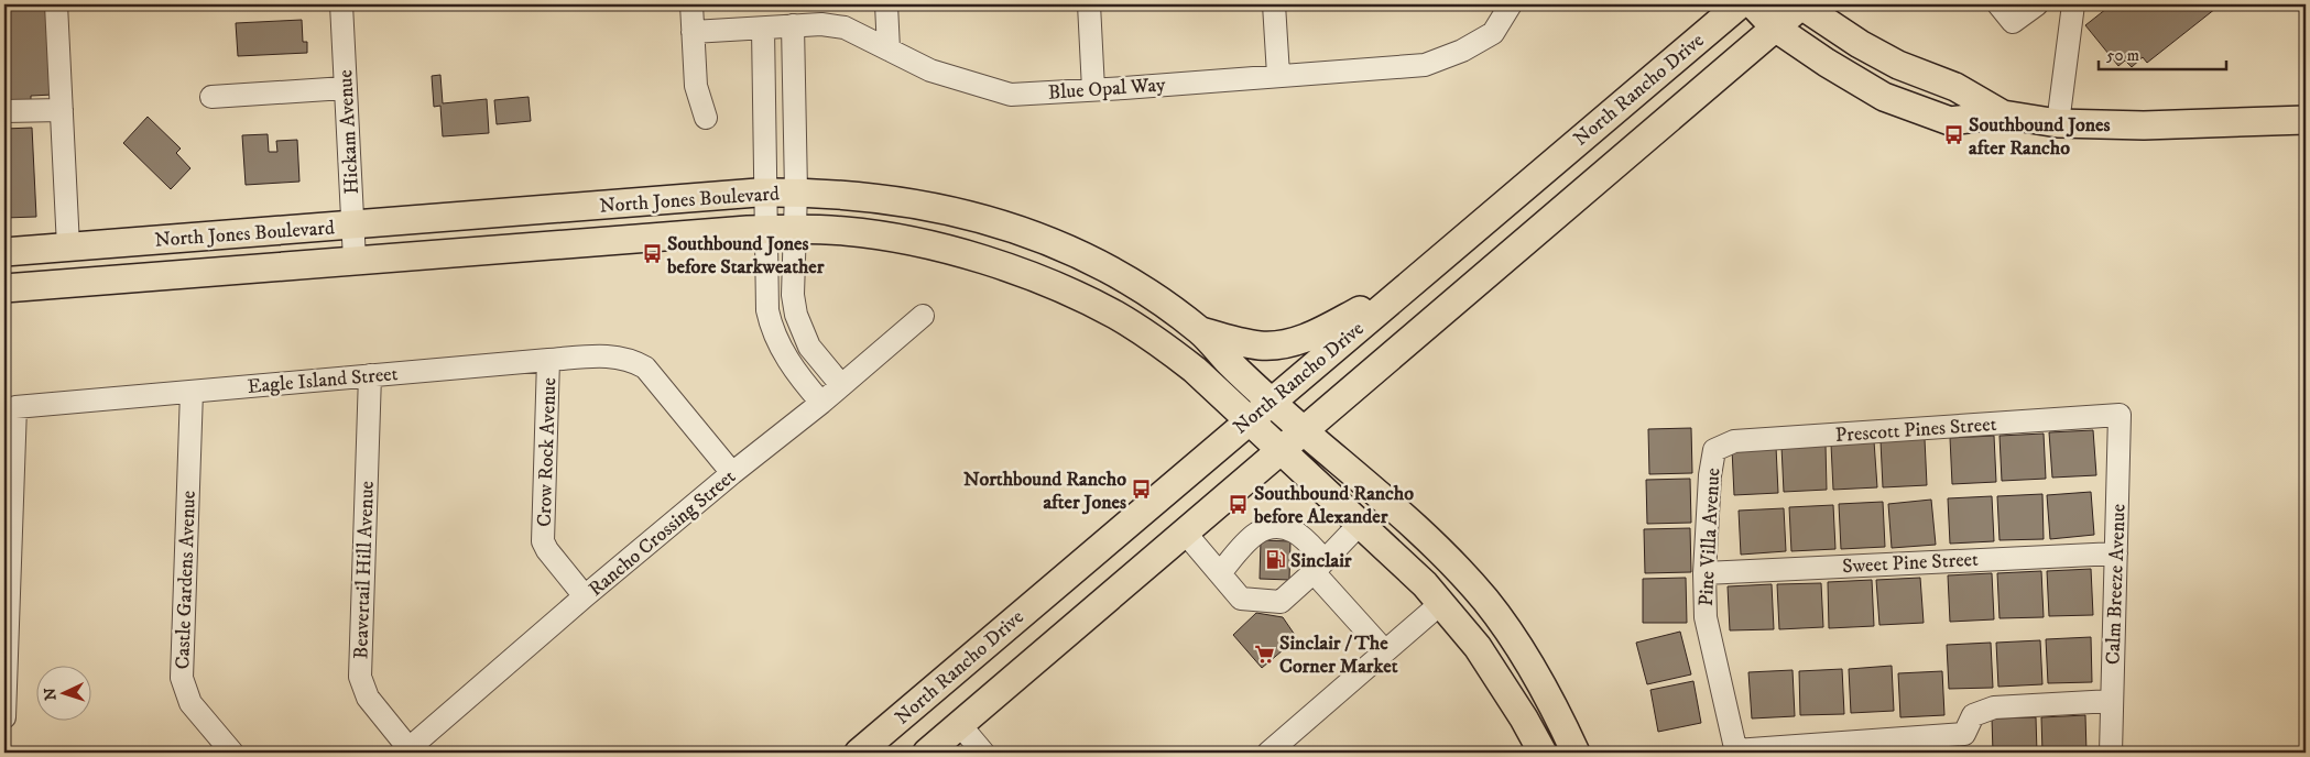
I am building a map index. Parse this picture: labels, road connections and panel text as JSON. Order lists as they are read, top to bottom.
{
  "streets": {
    "main road": ["North Rancho Drive", "North Jones Boulevard"],
    "street": [
      "Blue Opal Way",
      "Hickam Avenue",
      "Eagle Island Street",
      "Prescott Pines Street",
      "Crow Rock Avenue",
      "Rancho Crossing Street",
      "Pine Villa Avenue",
      "Sweet Pine Street",
      "Beavertail Hill Avenue",
      "Castle Gardens Avenue",
      "Calm Breeze Avenue"
    ]
  },
  "crossings": [
    ["North Rancho Drive", "North Jones Boulevard"],
    ["Hickam Avenue", "North Jones Boulevard"],
    ["Eagle Island Street", "Crow Rock Avenue"],
    ["Eagle Island Street", "Rancho Crossing Street"],
    ["Eagle Island Street", "Beavertail Hill Avenue"],
    ["Eagle Island Street", "Castle Gardens Avenue"],
    ["Prescott Pines Street", "Pine Villa Avenue"],
    ["Prescott Pines Street", "Calm Breeze Avenue"],
    ["Crow Rock Avenue", "Rancho Crossing Street"],
    ["Rancho Crossing Street", "Beavertail Hill Avenue"],
    ["Pine Villa Avenue", "Sweet Pine Street"],
    ["Sweet Pine Street", "Calm Breeze Avenue"]
  ],
  "places": {
    "bus stop": [
      "Southbound Jones after Rancho",
      "Southbound Jones before Starkweather",
      "Northbound Rancho after Jones",
      "Southbound Rancho before Alexander"
    ],
    "fuel station": ["Sinclair"],
    "supermarket": ["Sinclair / The Corner Market"]
  },
  "scale_bar": "50 m",
  "north": "left"
}
